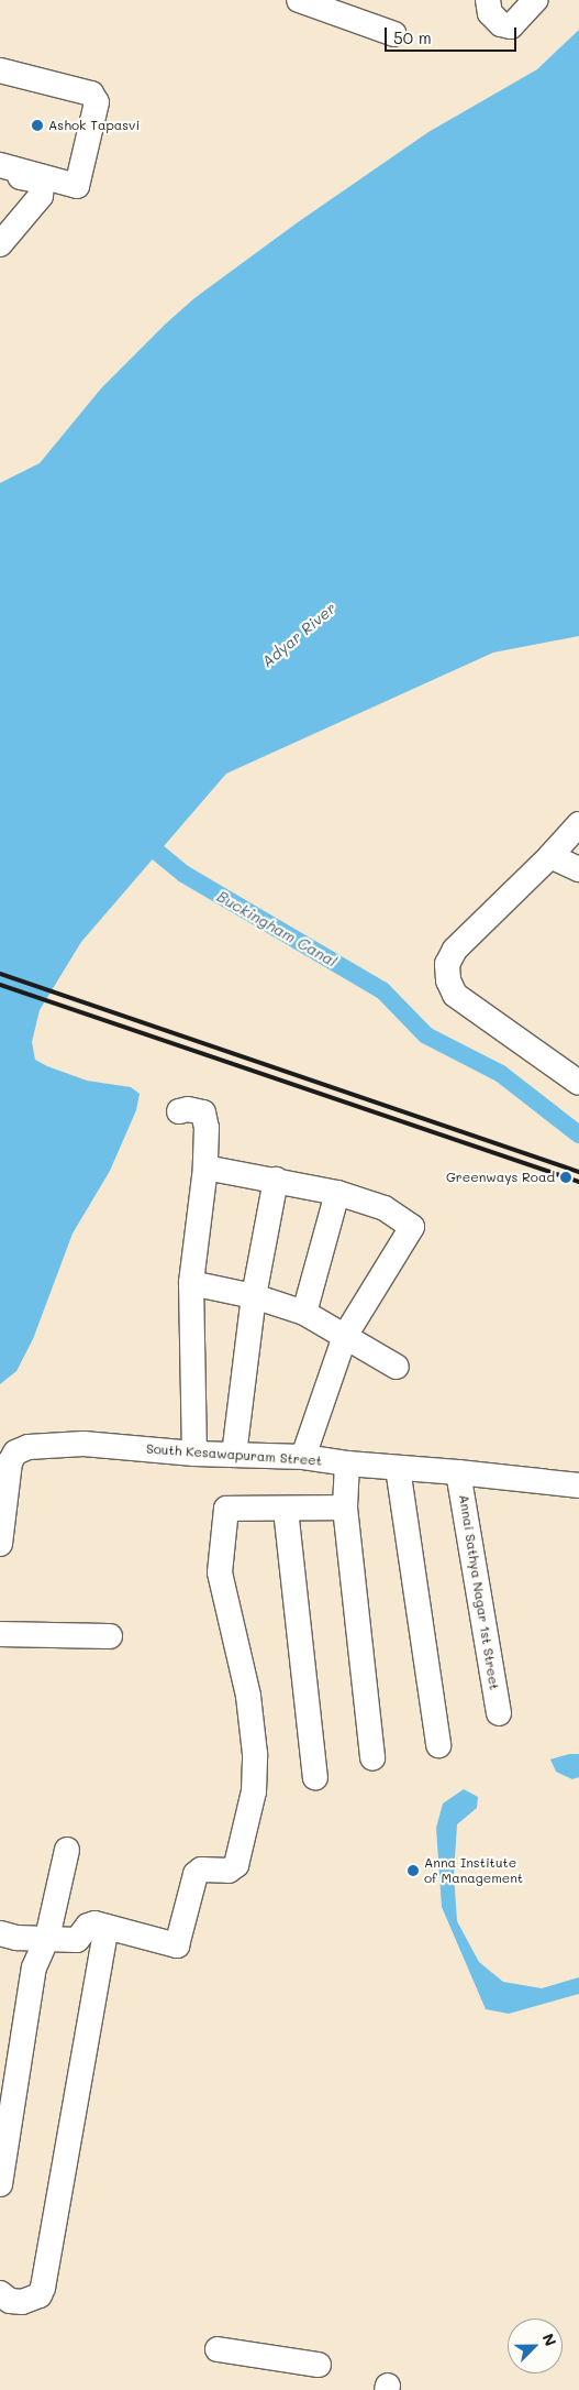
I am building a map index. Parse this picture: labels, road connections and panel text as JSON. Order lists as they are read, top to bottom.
{
  "streets": {
    "street": ["South Kesawapuram Street", "Annai Sathya Nagar 1st Street"]
  },
  "crossings": [
    ["South Kesawapuram Street", "Annai Sathya Nagar 1st Street"]
  ],
  "water": ["Adyar River", "Buckingham Canal"],
  "places": ["Ashok Tapasvi", "Greenways Road", "Anna Institute of Management"],
  "scale_bar": "50 m",
  "north": "top right"
}
